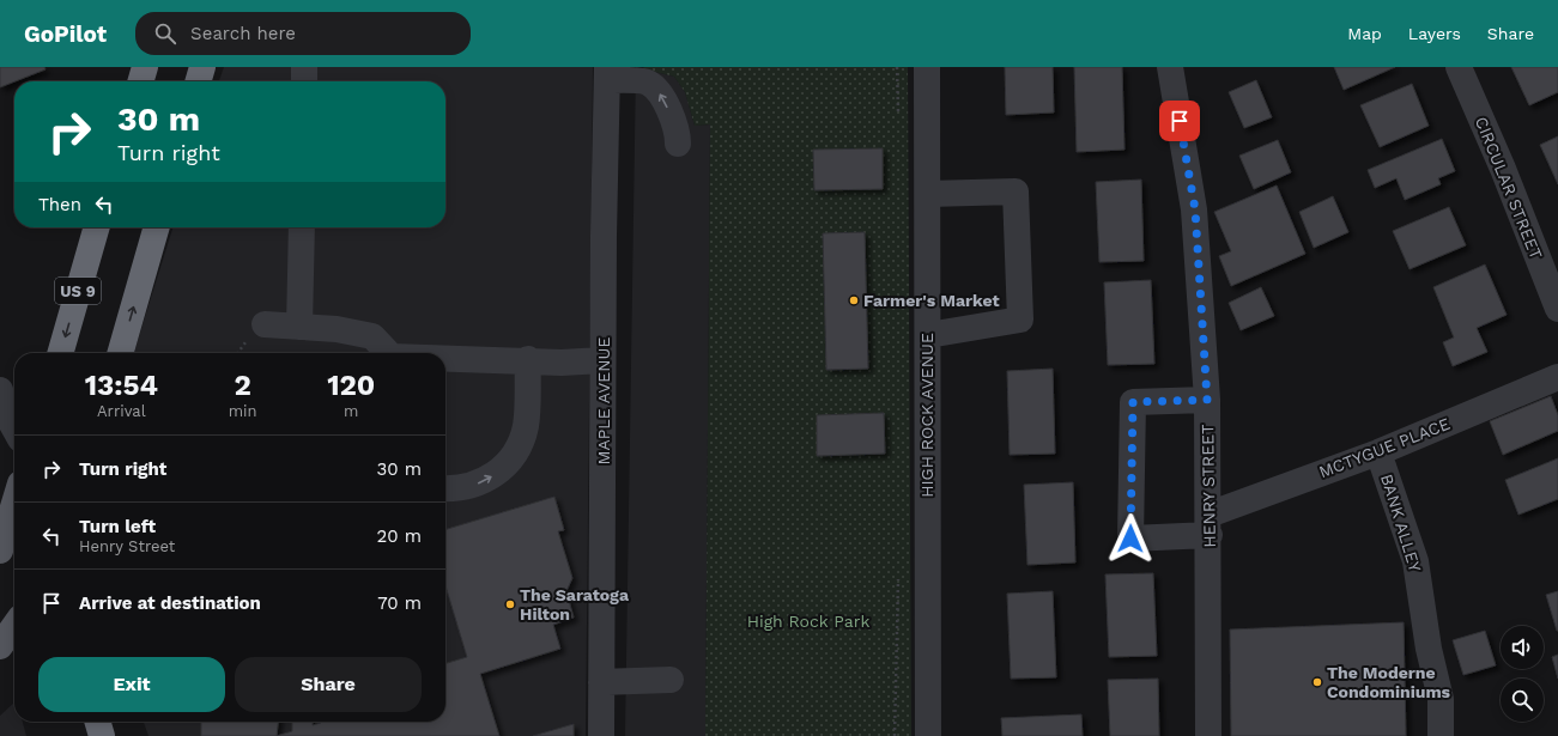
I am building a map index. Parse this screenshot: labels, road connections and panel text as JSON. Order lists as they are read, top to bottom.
{
  "streets": {
    "highway": ["US 9"],
    "street": [
      "CIRCULAR STREET",
      "MAPLE AVENUE",
      "HIGH ROCK AVENUE",
      "MCTYGUE PLACE",
      "HENRY STREET",
      "BANK ALLEY"
    ]
  },
  "crossings": [
    ["MCTYGUE PLACE", "HENRY STREET"],
    ["MCTYGUE PLACE", "BANK ALLEY"]
  ],
  "parks": ["High Rock Park"],
  "places": ["Farmer's Market", "The Saratoga Hilton", "The Moderne Condominiums"],
  "page": {
    "header": "GoPilot",
    "search": "Search here",
    "nav": ["Map", "Layers", "Share"],
    "turn": ["30 m", "Turn right"],
    "then": "Then",
    "eta": [
      "13:54",
      "Arrival",
      "2",
      "min",
      "120",
      "m"
    ],
    "list": [
      {
        "name": "Turn right",
        "value": "30 m"
      },
      {
        "name": "Turn left",
        "note": "Henry Street",
        "value": "20 m"
      },
      {
        "name": "Arrive at destination",
        "value": "70 m"
      }
    ],
    "buttons": ["Exit", "Share"]
  }
}
